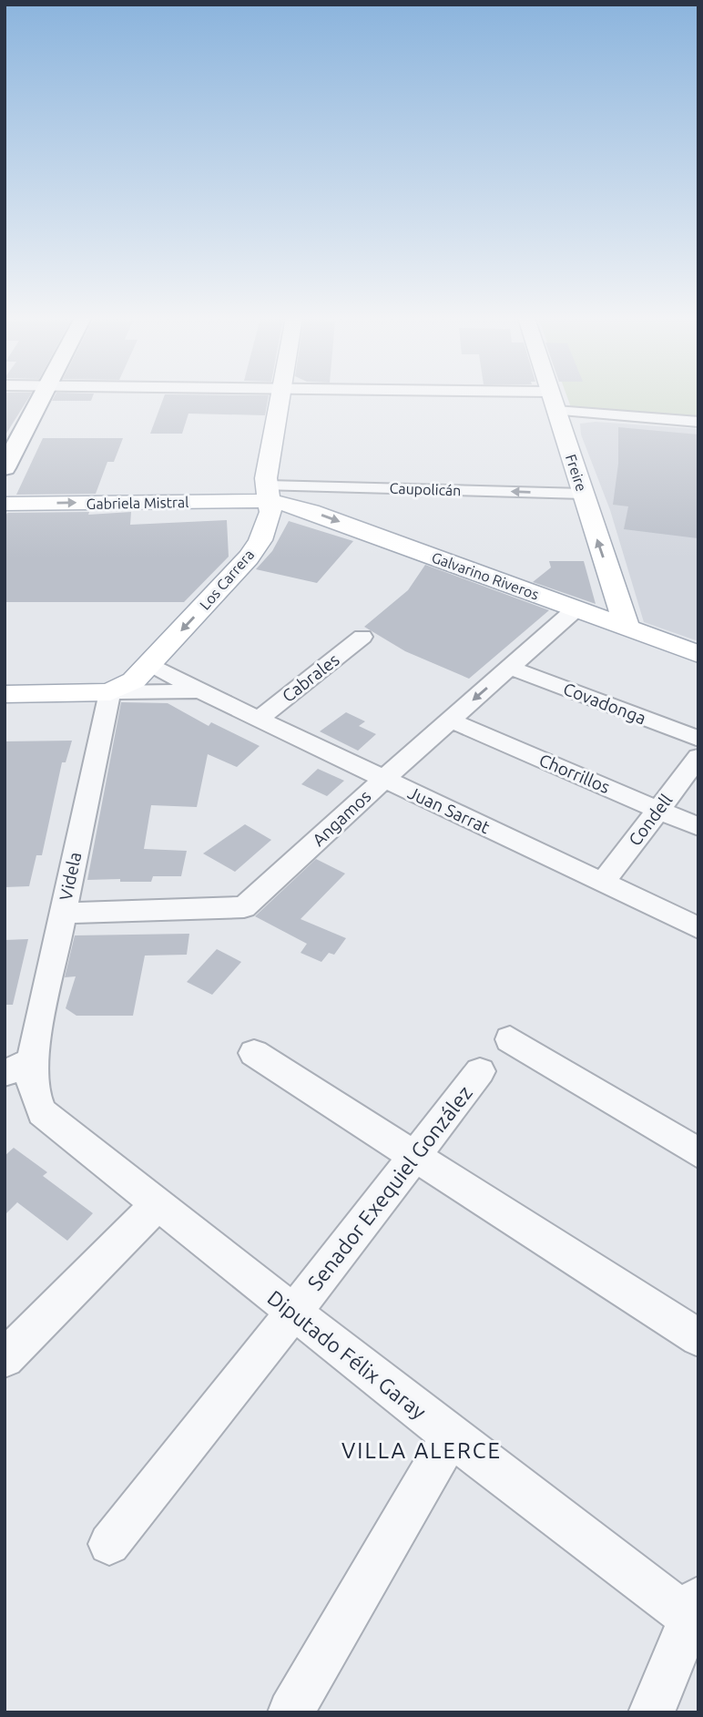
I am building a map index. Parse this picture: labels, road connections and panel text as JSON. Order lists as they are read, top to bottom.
{
  "streets": {
    "main road": [
      "Freire",
      "Gabriela Mistral",
      "Galvarino Riveros",
      "Los Carrera"
    ],
    "street": [
      "Caupolicán",
      "Cabrales",
      "Covadonga",
      "Chorrillos",
      "Juan Sarrat",
      "Angamos",
      "Condell",
      "Videla",
      "Senador Exequiel González",
      "Diputado Félix Garay"
    ]
  },
  "crossings": [
    ["Freire", "Caupolicán"],
    ["Freire", "Galvarino Riveros"],
    ["Caupolicán", "Gabriela Mistral"],
    ["Caupolicán", "Galvarino Riveros"],
    ["Caupolicán", "Los Carrera"],
    ["Gabriela Mistral", "Galvarino Riveros"],
    ["Gabriela Mistral", "Los Carrera"],
    ["Galvarino Riveros", "Los Carrera"],
    ["Galvarino Riveros", "Angamos"],
    ["Los Carrera", "Juan Sarrat"],
    ["Los Carrera", "Videla"],
    ["Cabrales", "Juan Sarrat"],
    ["Covadonga", "Angamos"],
    ["Chorrillos", "Angamos"],
    ["Chorrillos", "Condell"],
    ["Juan Sarrat", "Angamos"],
    ["Juan Sarrat", "Condell"],
    ["Juan Sarrat", "Videla"],
    ["Angamos", "Videla"],
    ["Videla", "Diputado Félix Garay"],
    ["Senador Exequiel González", "Diputado Félix Garay"]
  ],
  "one_way": [
    "Freire",
    "Caupolicán",
    "Galvarino Riveros",
    "Los Carrera"
  ],
  "districts": ["VILLA ALERCE"]
}
